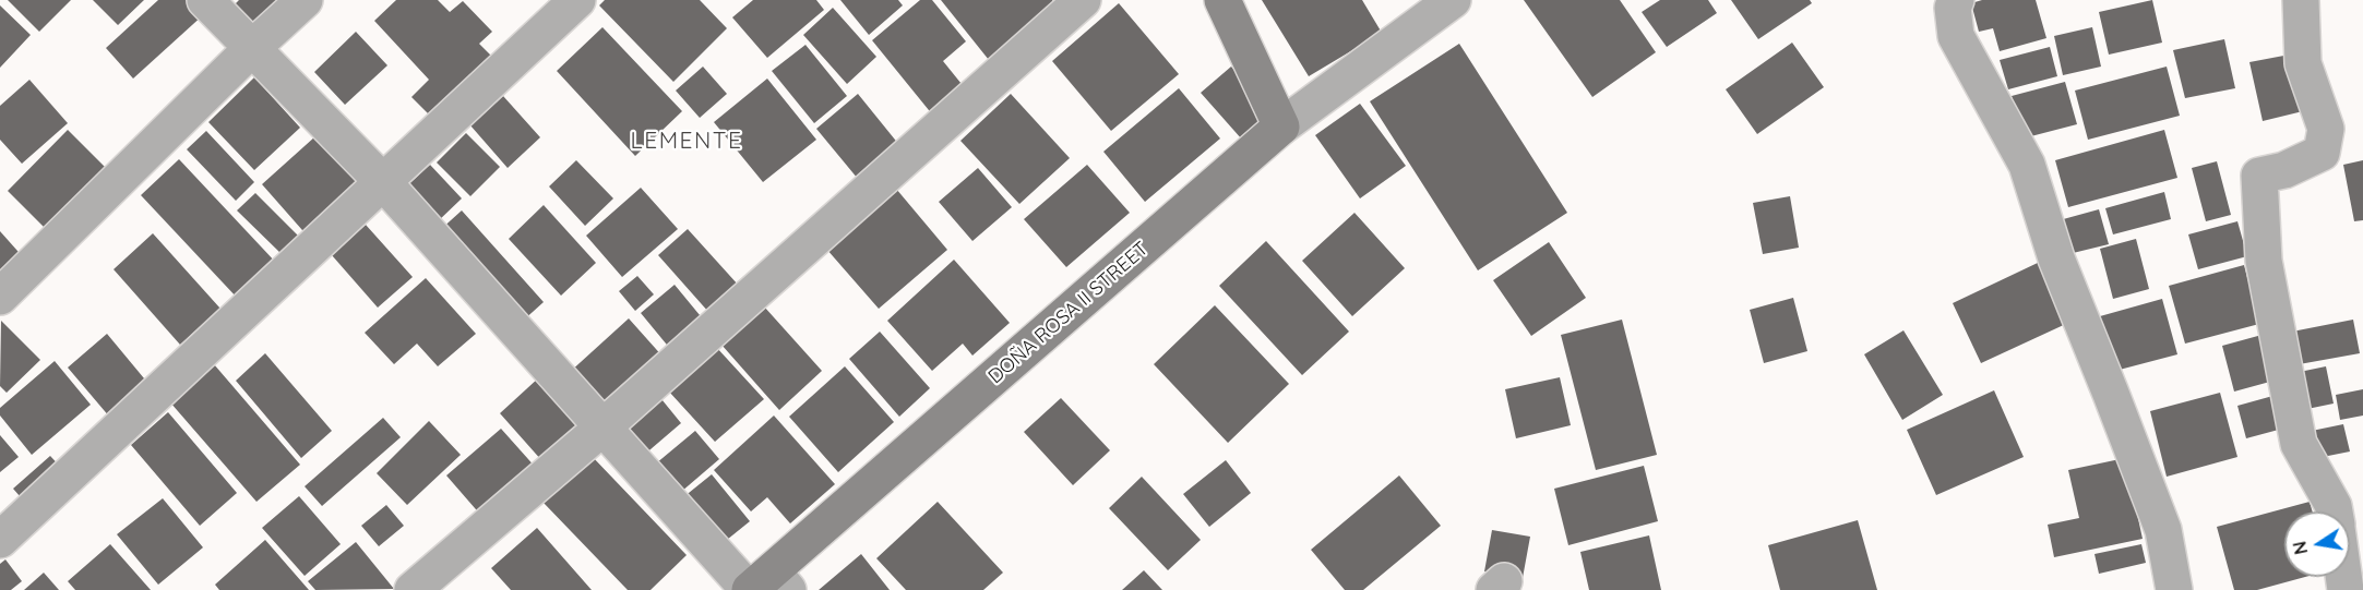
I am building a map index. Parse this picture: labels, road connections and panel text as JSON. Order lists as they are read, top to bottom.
{
  "streets": {
    "main road": ["DOÑA ROSA II STREET"]
  },
  "districts": ["LEMENTE"],
  "north": "left"
}
